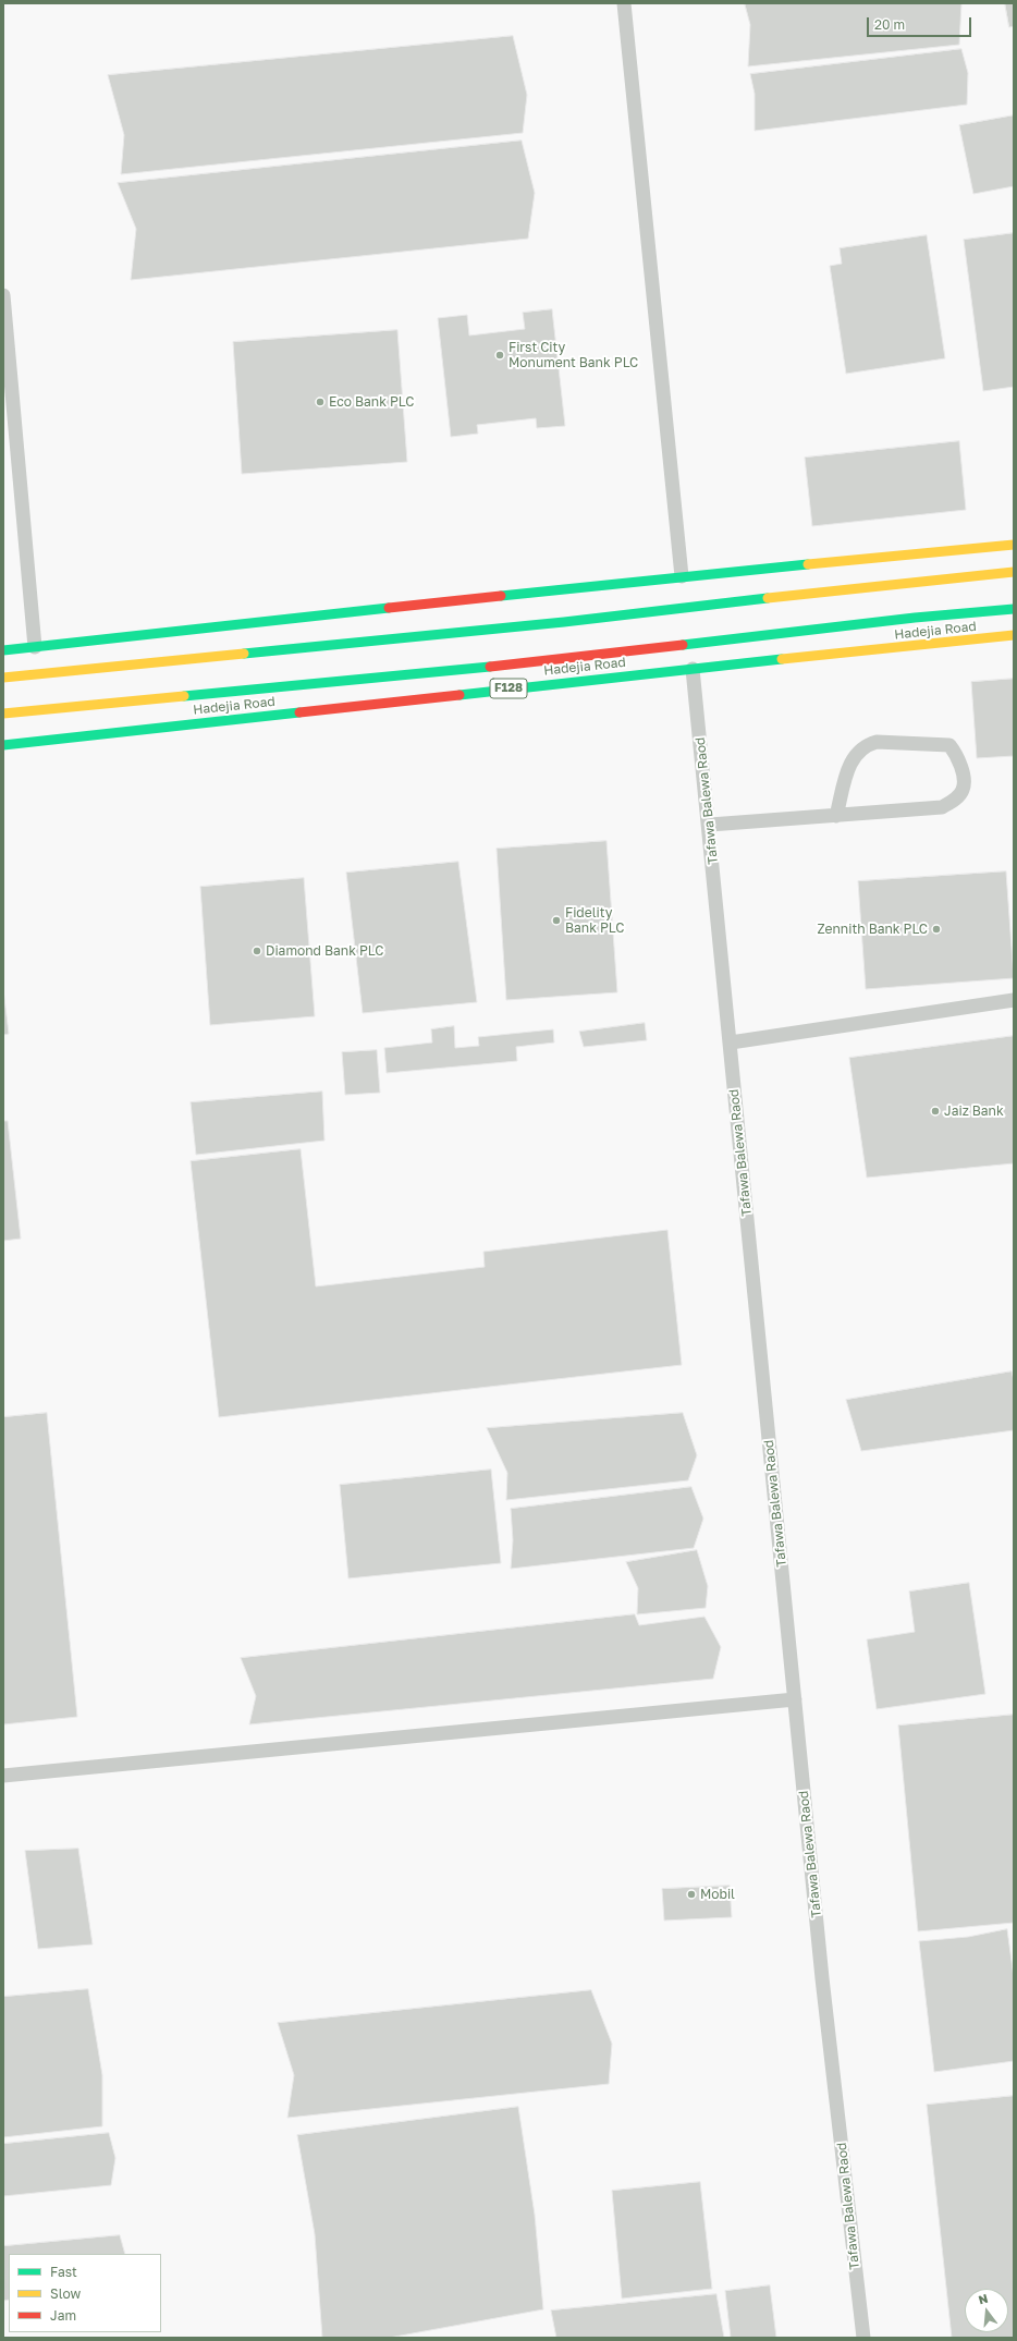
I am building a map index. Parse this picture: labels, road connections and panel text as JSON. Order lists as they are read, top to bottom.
{
  "streets": {
    "main road": ["Hadejia Road", "F128"],
    "lane": ["Tafawa Balewa Raod"]
  },
  "crossings": [
    ["Hadejia Road", "Tafawa Balewa Raod"]
  ],
  "places": [
    "First City Monument Bank PLC",
    "Eco Bank PLC",
    "Fidelity Bank PLC",
    "Zennith Bank PLC",
    "Diamond Bank PLC",
    "Jaiz Bank",
    "Mobil"
  ],
  "legend": ["Fast", "Slow", "Jam"],
  "scale_bar": "20 m",
  "north": "top"
}
